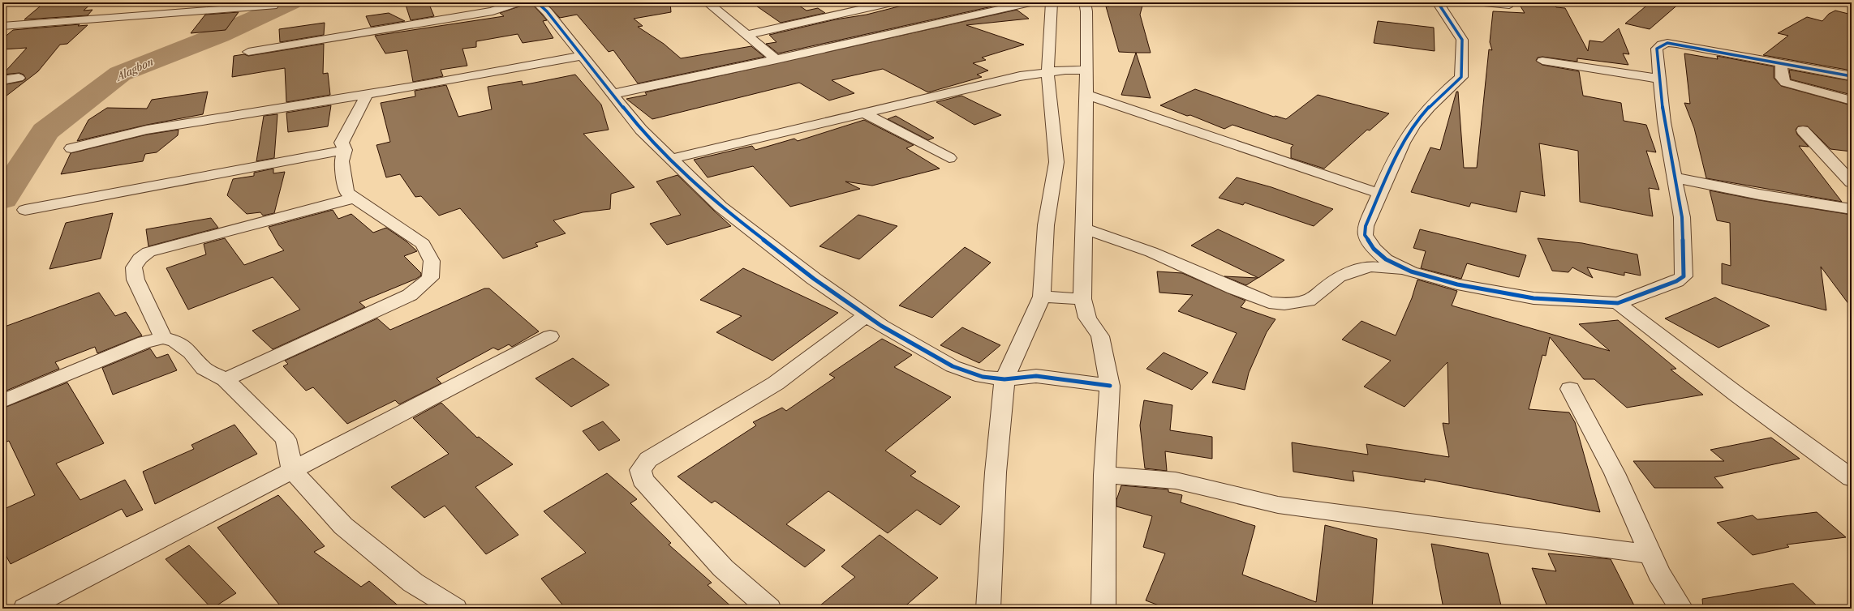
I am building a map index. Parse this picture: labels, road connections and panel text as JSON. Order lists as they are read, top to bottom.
{
  "water": ["Alagbon"]
}
